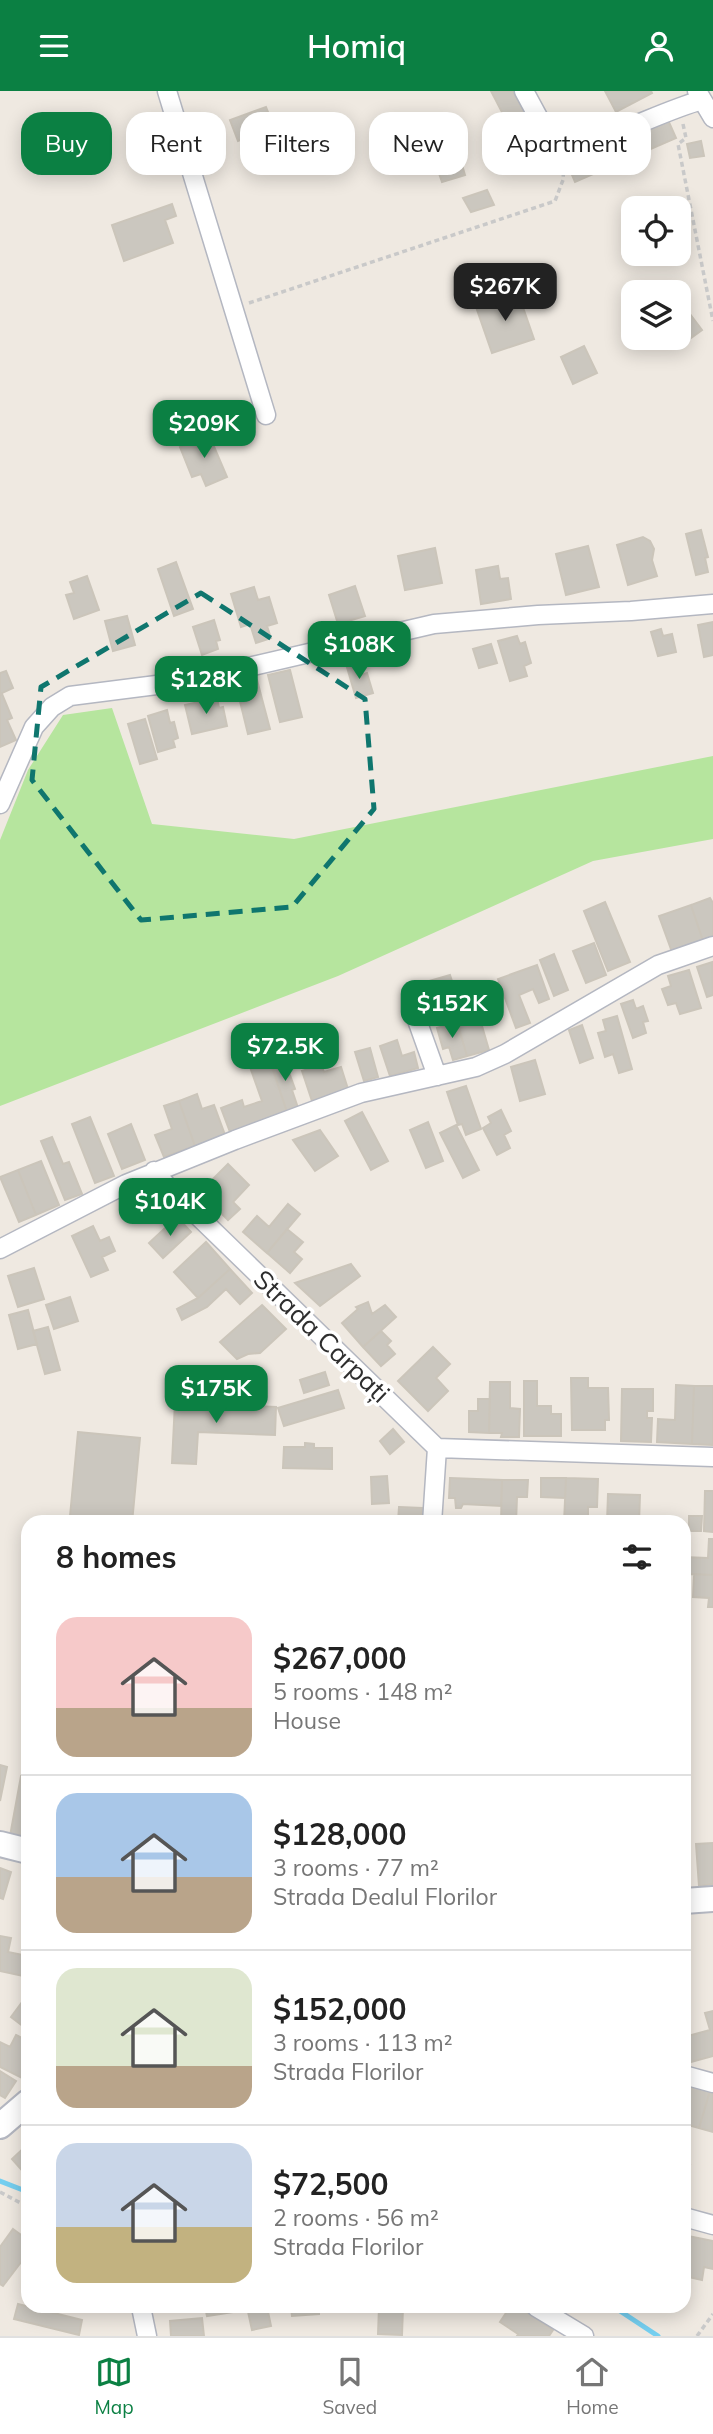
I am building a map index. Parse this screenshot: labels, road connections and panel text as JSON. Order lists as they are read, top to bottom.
{
  "streets": {
    "street": ["Strada Carpați"]
  },
  "page": {
    "header": "Homiq",
    "chip": [
      "Buy",
      "Rent",
      "Filters",
      "New",
      "Apartment"
    ],
    "price": [
      "$267K",
      "$209K",
      "$108K",
      "$128K",
      "$152K",
      "$72.5K",
      "$104K",
      "$175K"
    ],
    "heading": "8 homes",
    "list": [
      {
        "name": "$267,000",
        "note": "5 rooms · 148 m² · House"
      },
      {
        "name": "$128,000",
        "note": "3 rooms · 77 m² · Strada Dealul Florilor"
      },
      {
        "name": "$152,000",
        "note": "3 rooms · 113 m² · Strada Florilor"
      },
      {
        "name": "$72,500",
        "note": "2 rooms · 56 m² · Strada Florilor"
      }
    ],
    "tabs": ["Map", "Saved", "Home"]
  }
}
